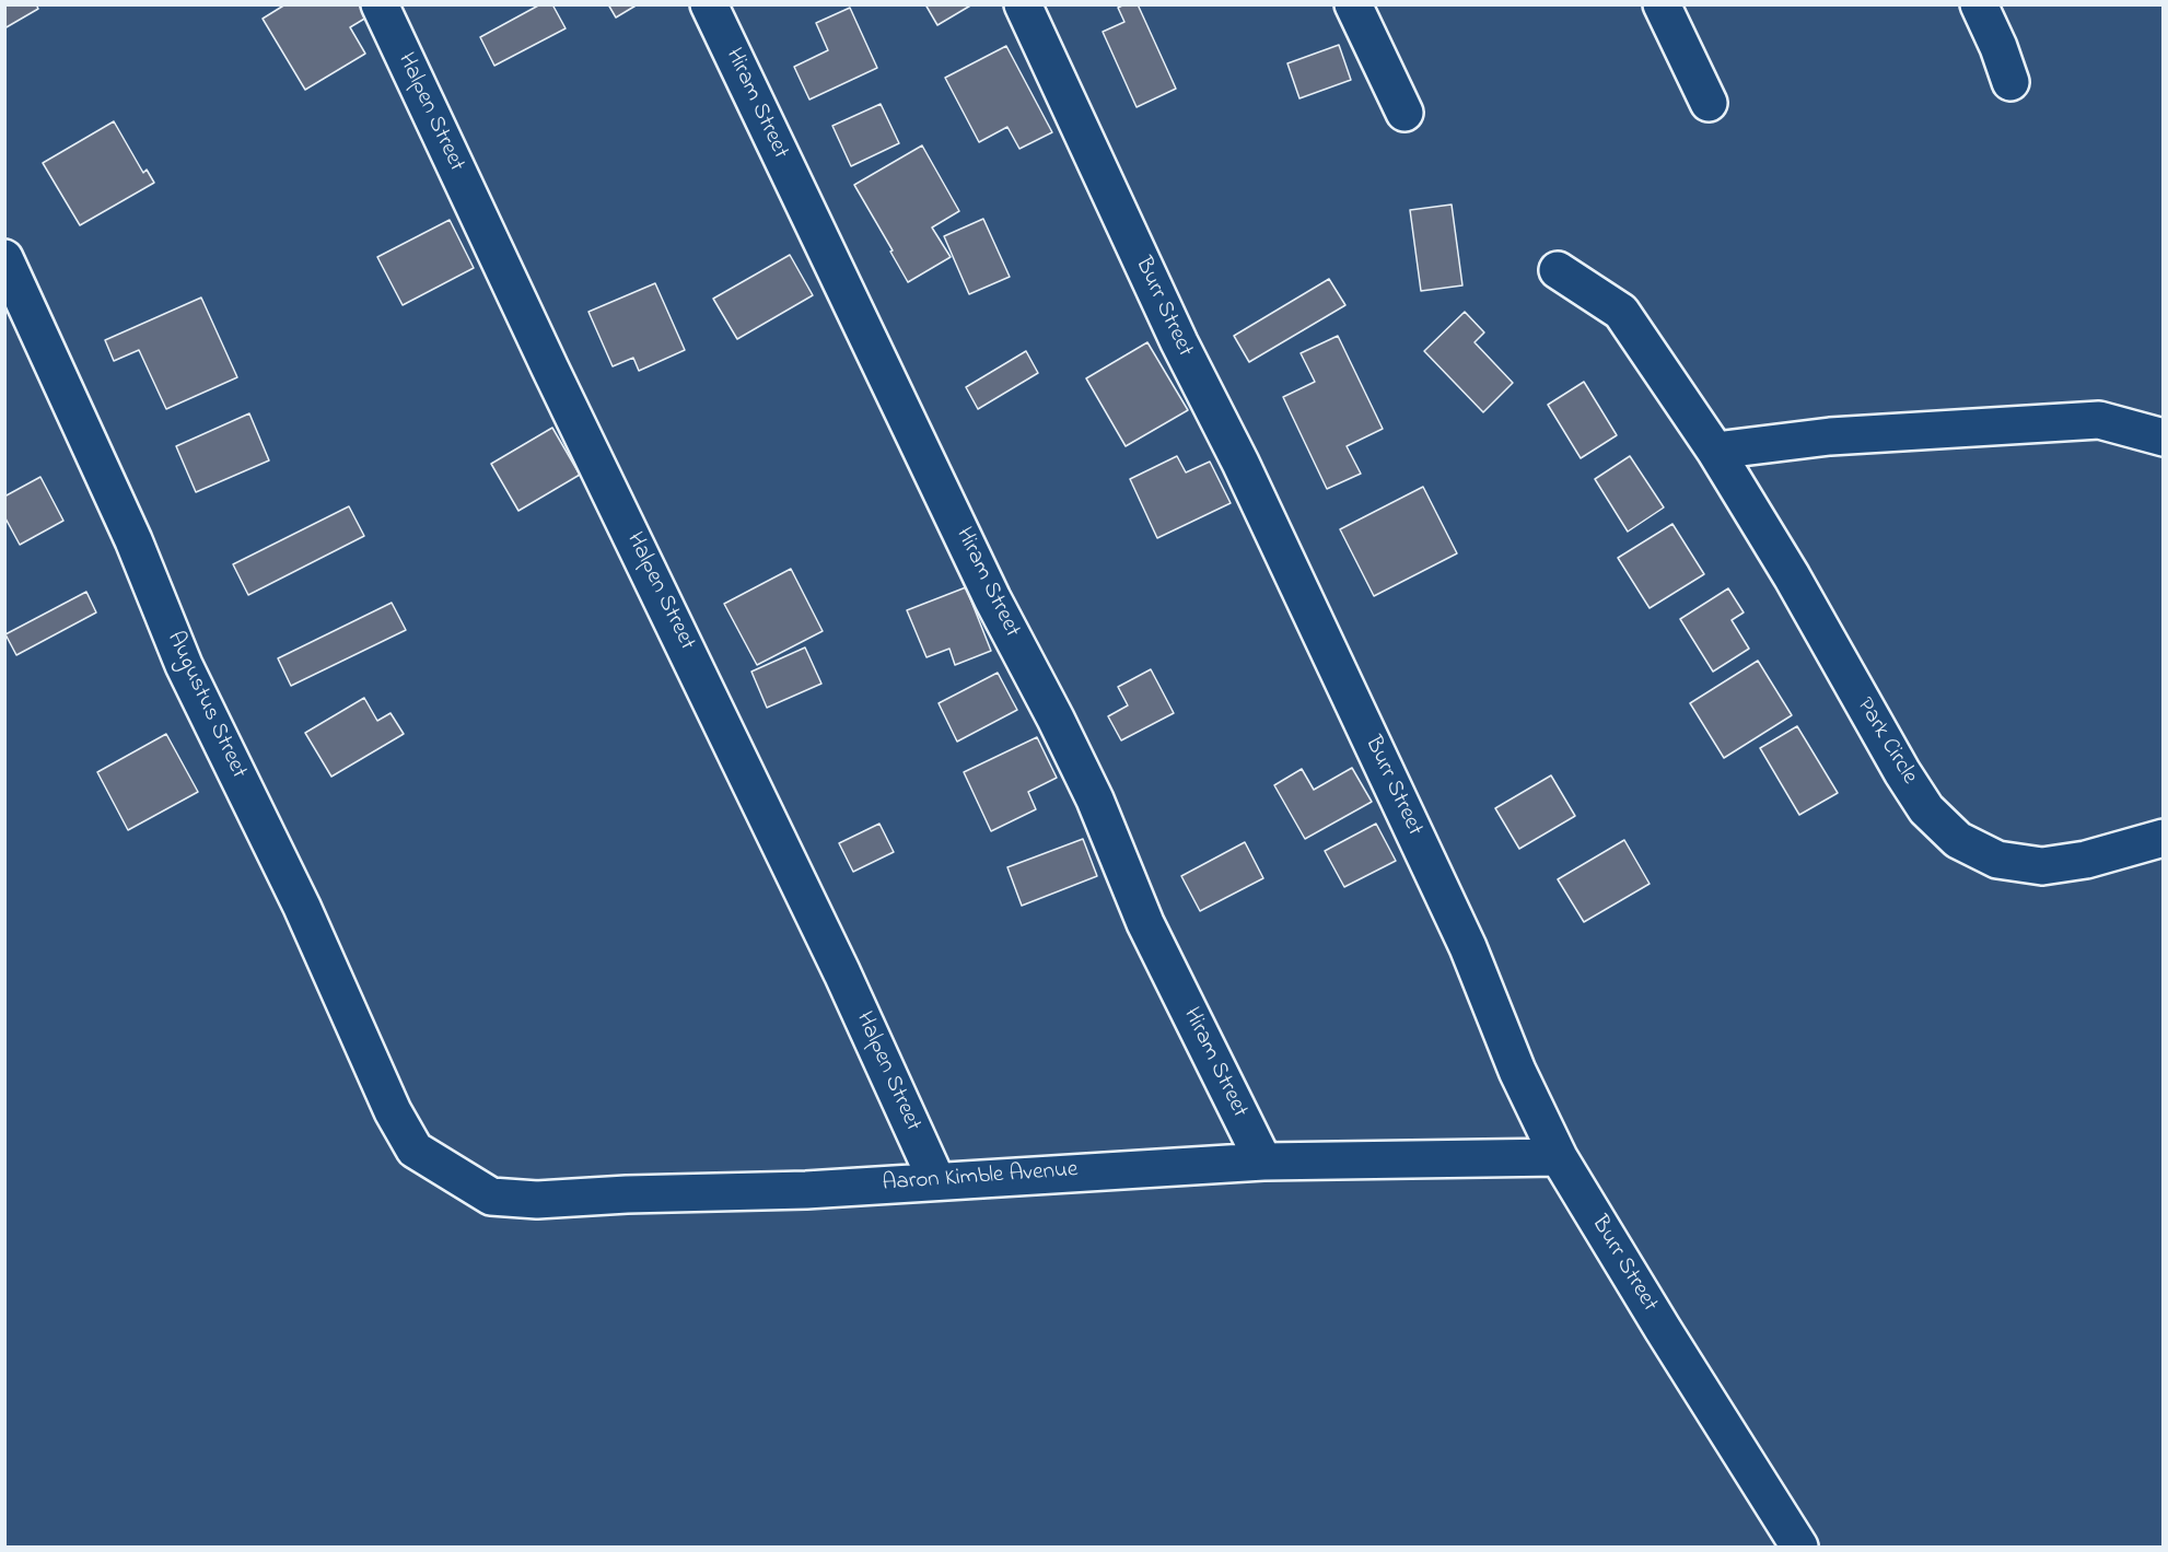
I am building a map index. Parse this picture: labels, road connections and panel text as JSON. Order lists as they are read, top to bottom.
{
  "streets": {
    "street": [
      "Hiram Street",
      "Halpen Street",
      "Burr Street",
      "Augustus Street",
      "Park Circle",
      "Aaron Kimble Avenue"
    ]
  },
  "crossings": [
    ["Hiram Street", "Aaron Kimble Avenue"],
    ["Halpen Street", "Aaron Kimble Avenue"],
    ["Burr Street", "Aaron Kimble Avenue"],
    ["Augustus Street", "Aaron Kimble Avenue"]
  ]
}
